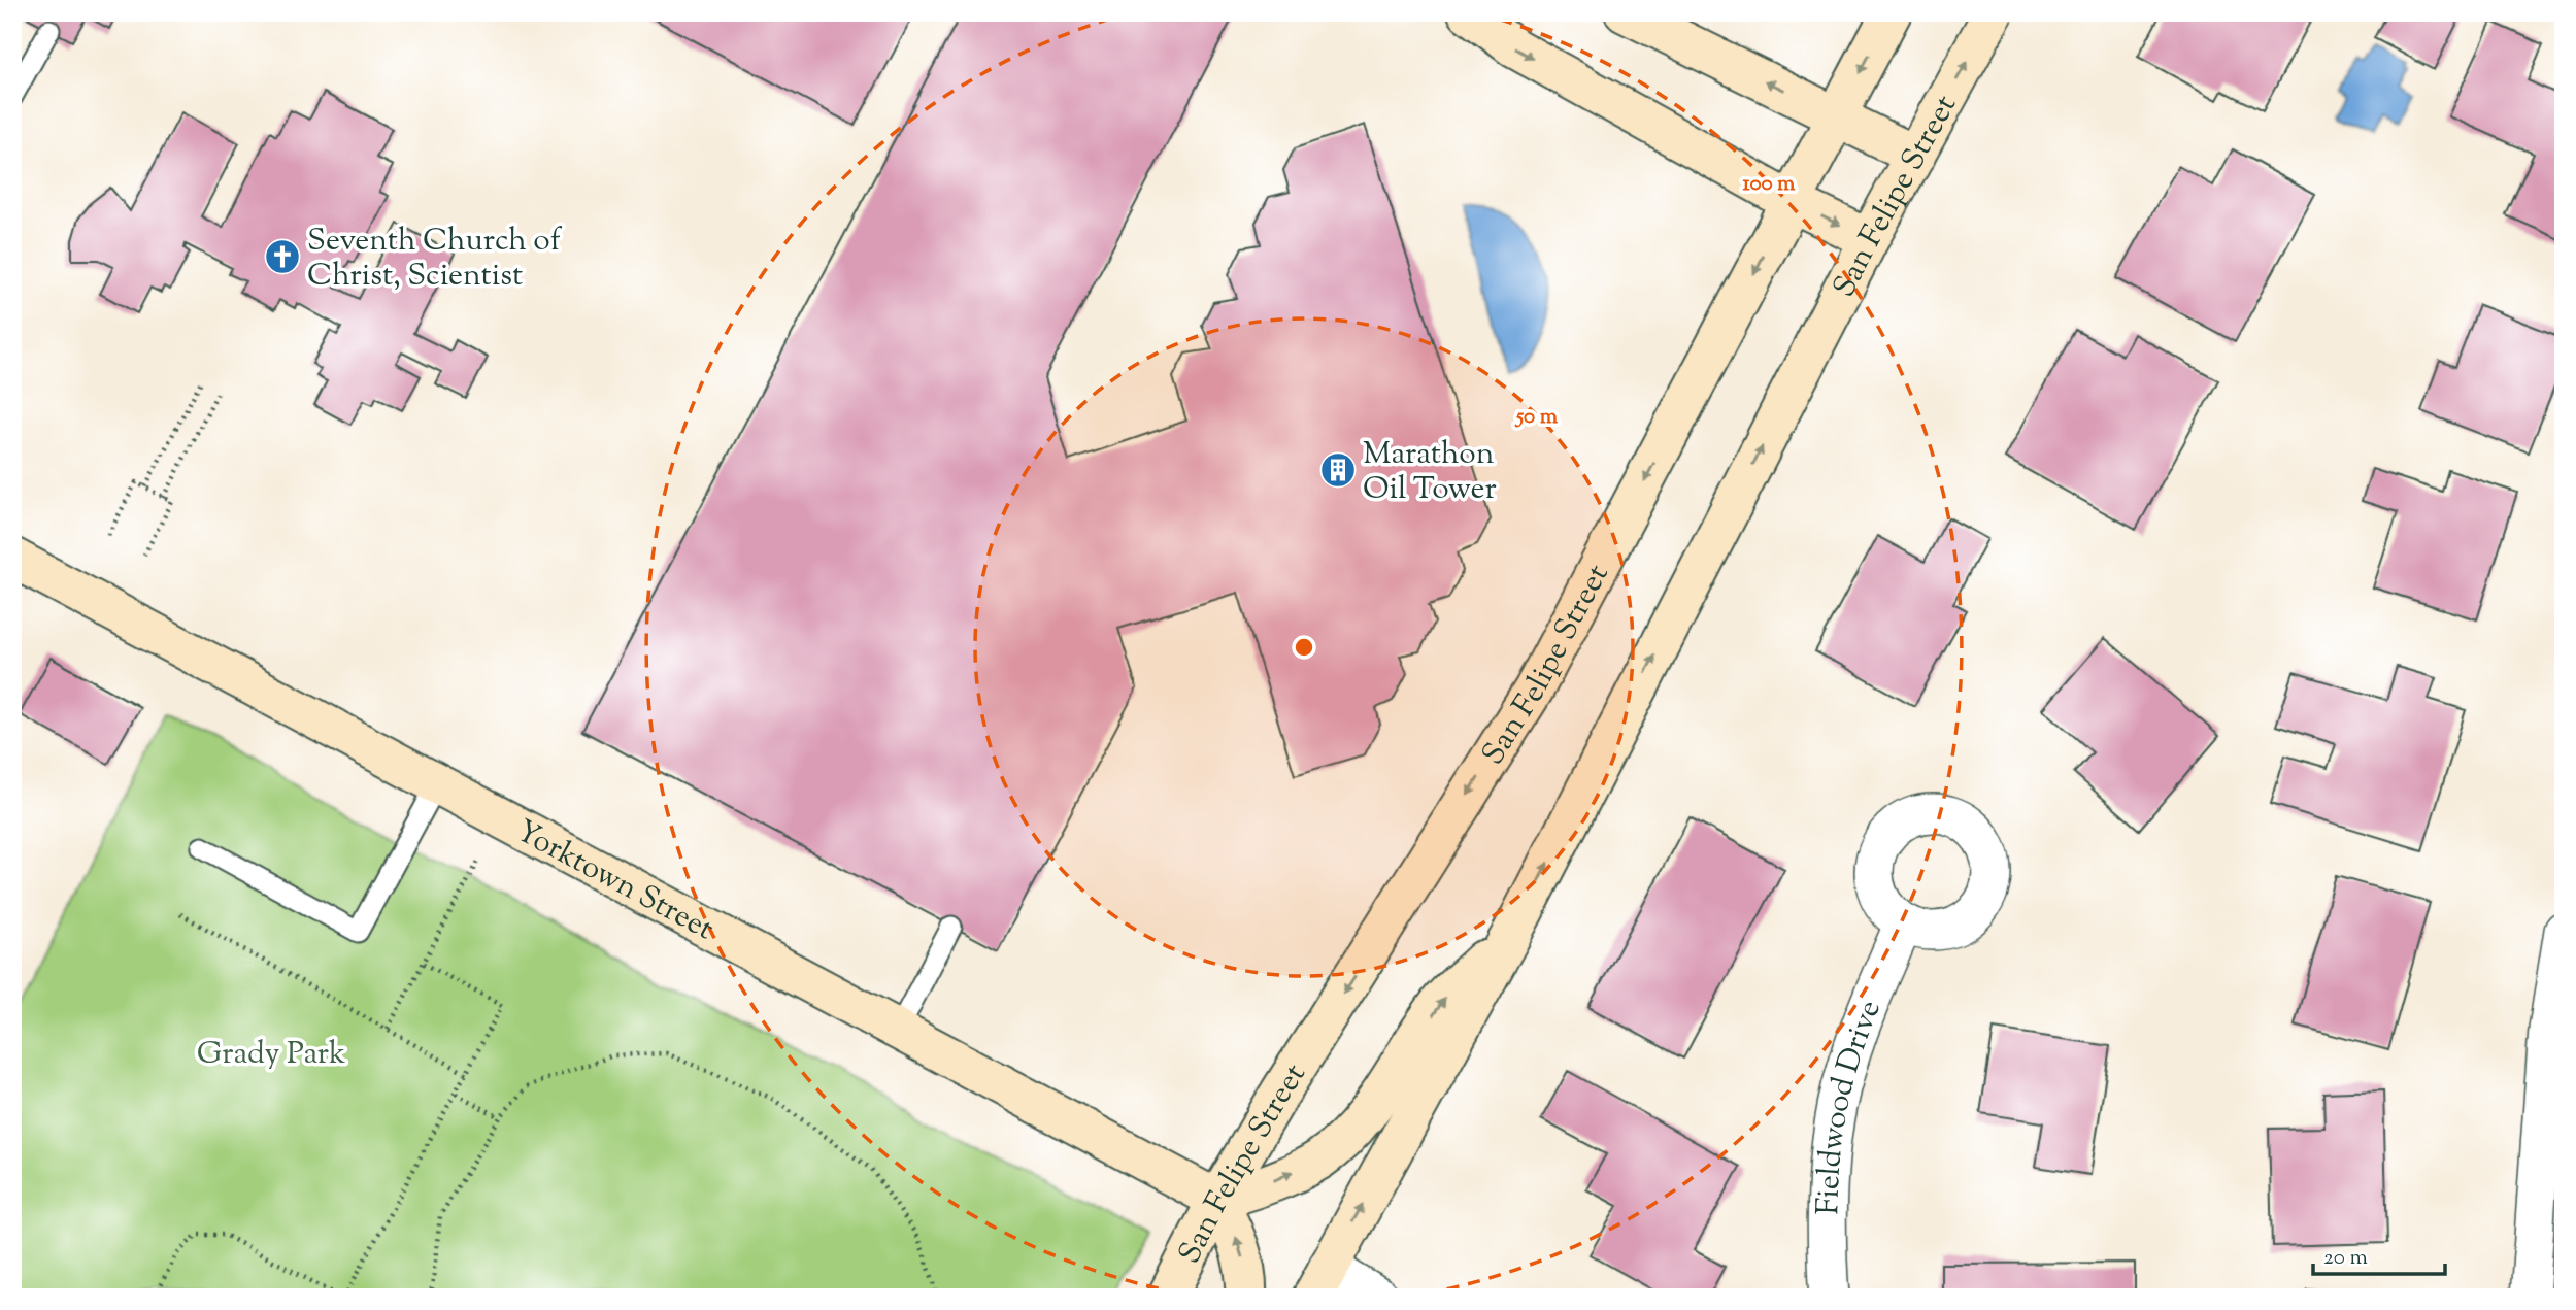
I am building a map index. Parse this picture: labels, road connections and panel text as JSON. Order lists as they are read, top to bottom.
{
  "streets": {
    "main road": ["San Felipe Street", "Yorktown Street"],
    "street": ["Fieldwood Drive"]
  },
  "crossings": [
    ["San Felipe Street", "Yorktown Street"]
  ],
  "parks": ["Grady Park"],
  "places": {
    "church": ["Seventh Church of Christ, Scientist"],
    "building": ["Marathon Oil Tower"]
  },
  "scale_bar": "20 m",
  "rings": ["100 m", "50 m"]
}
